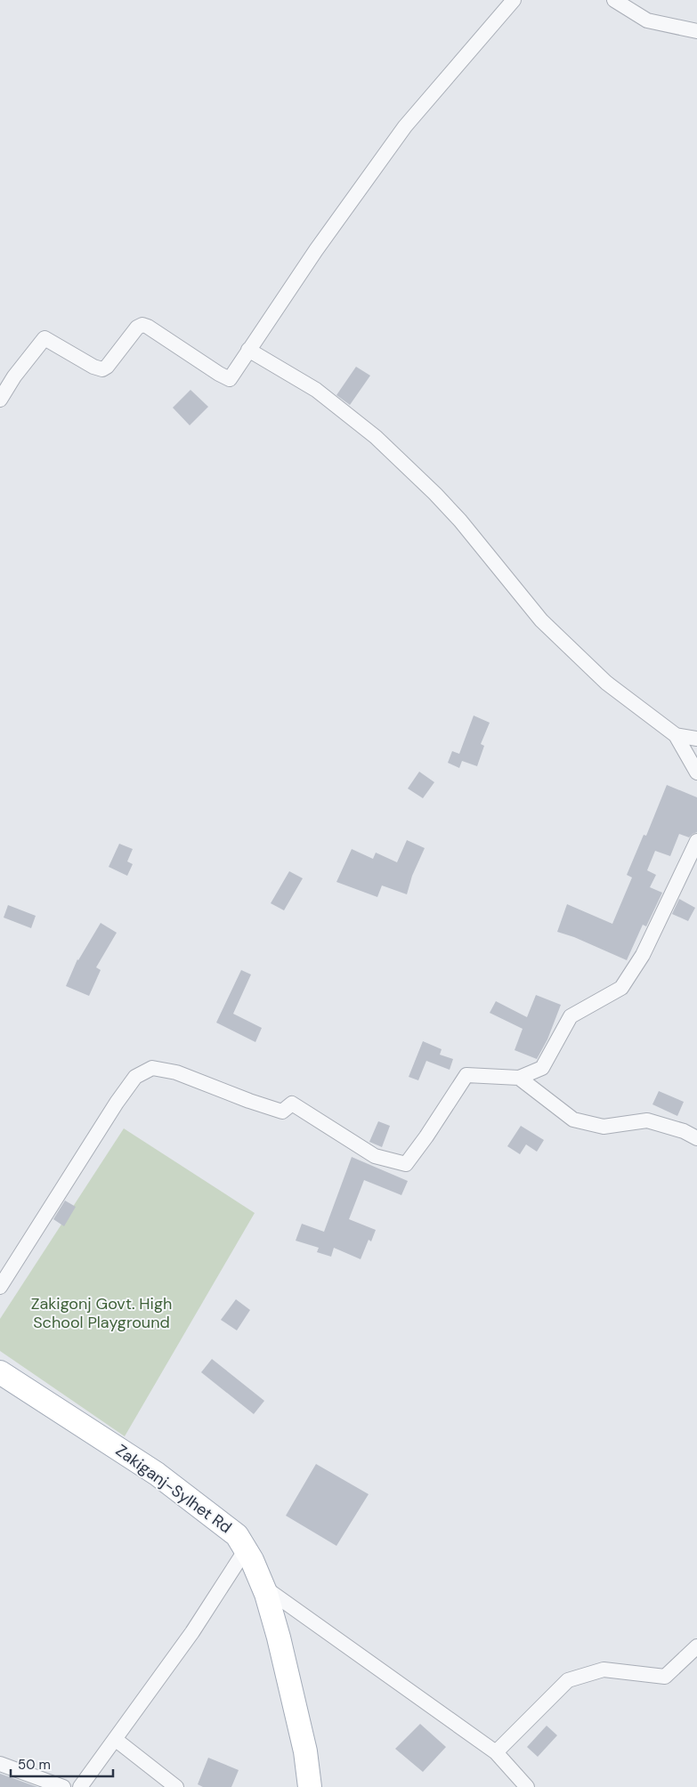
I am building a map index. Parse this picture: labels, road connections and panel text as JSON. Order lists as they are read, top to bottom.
{
  "streets": {
    "main road": ["Zakiganj-Sylhet Rd"]
  },
  "parks": ["Zakigonj Govt. High School Playground"],
  "scale_bar": "50 m"
}
